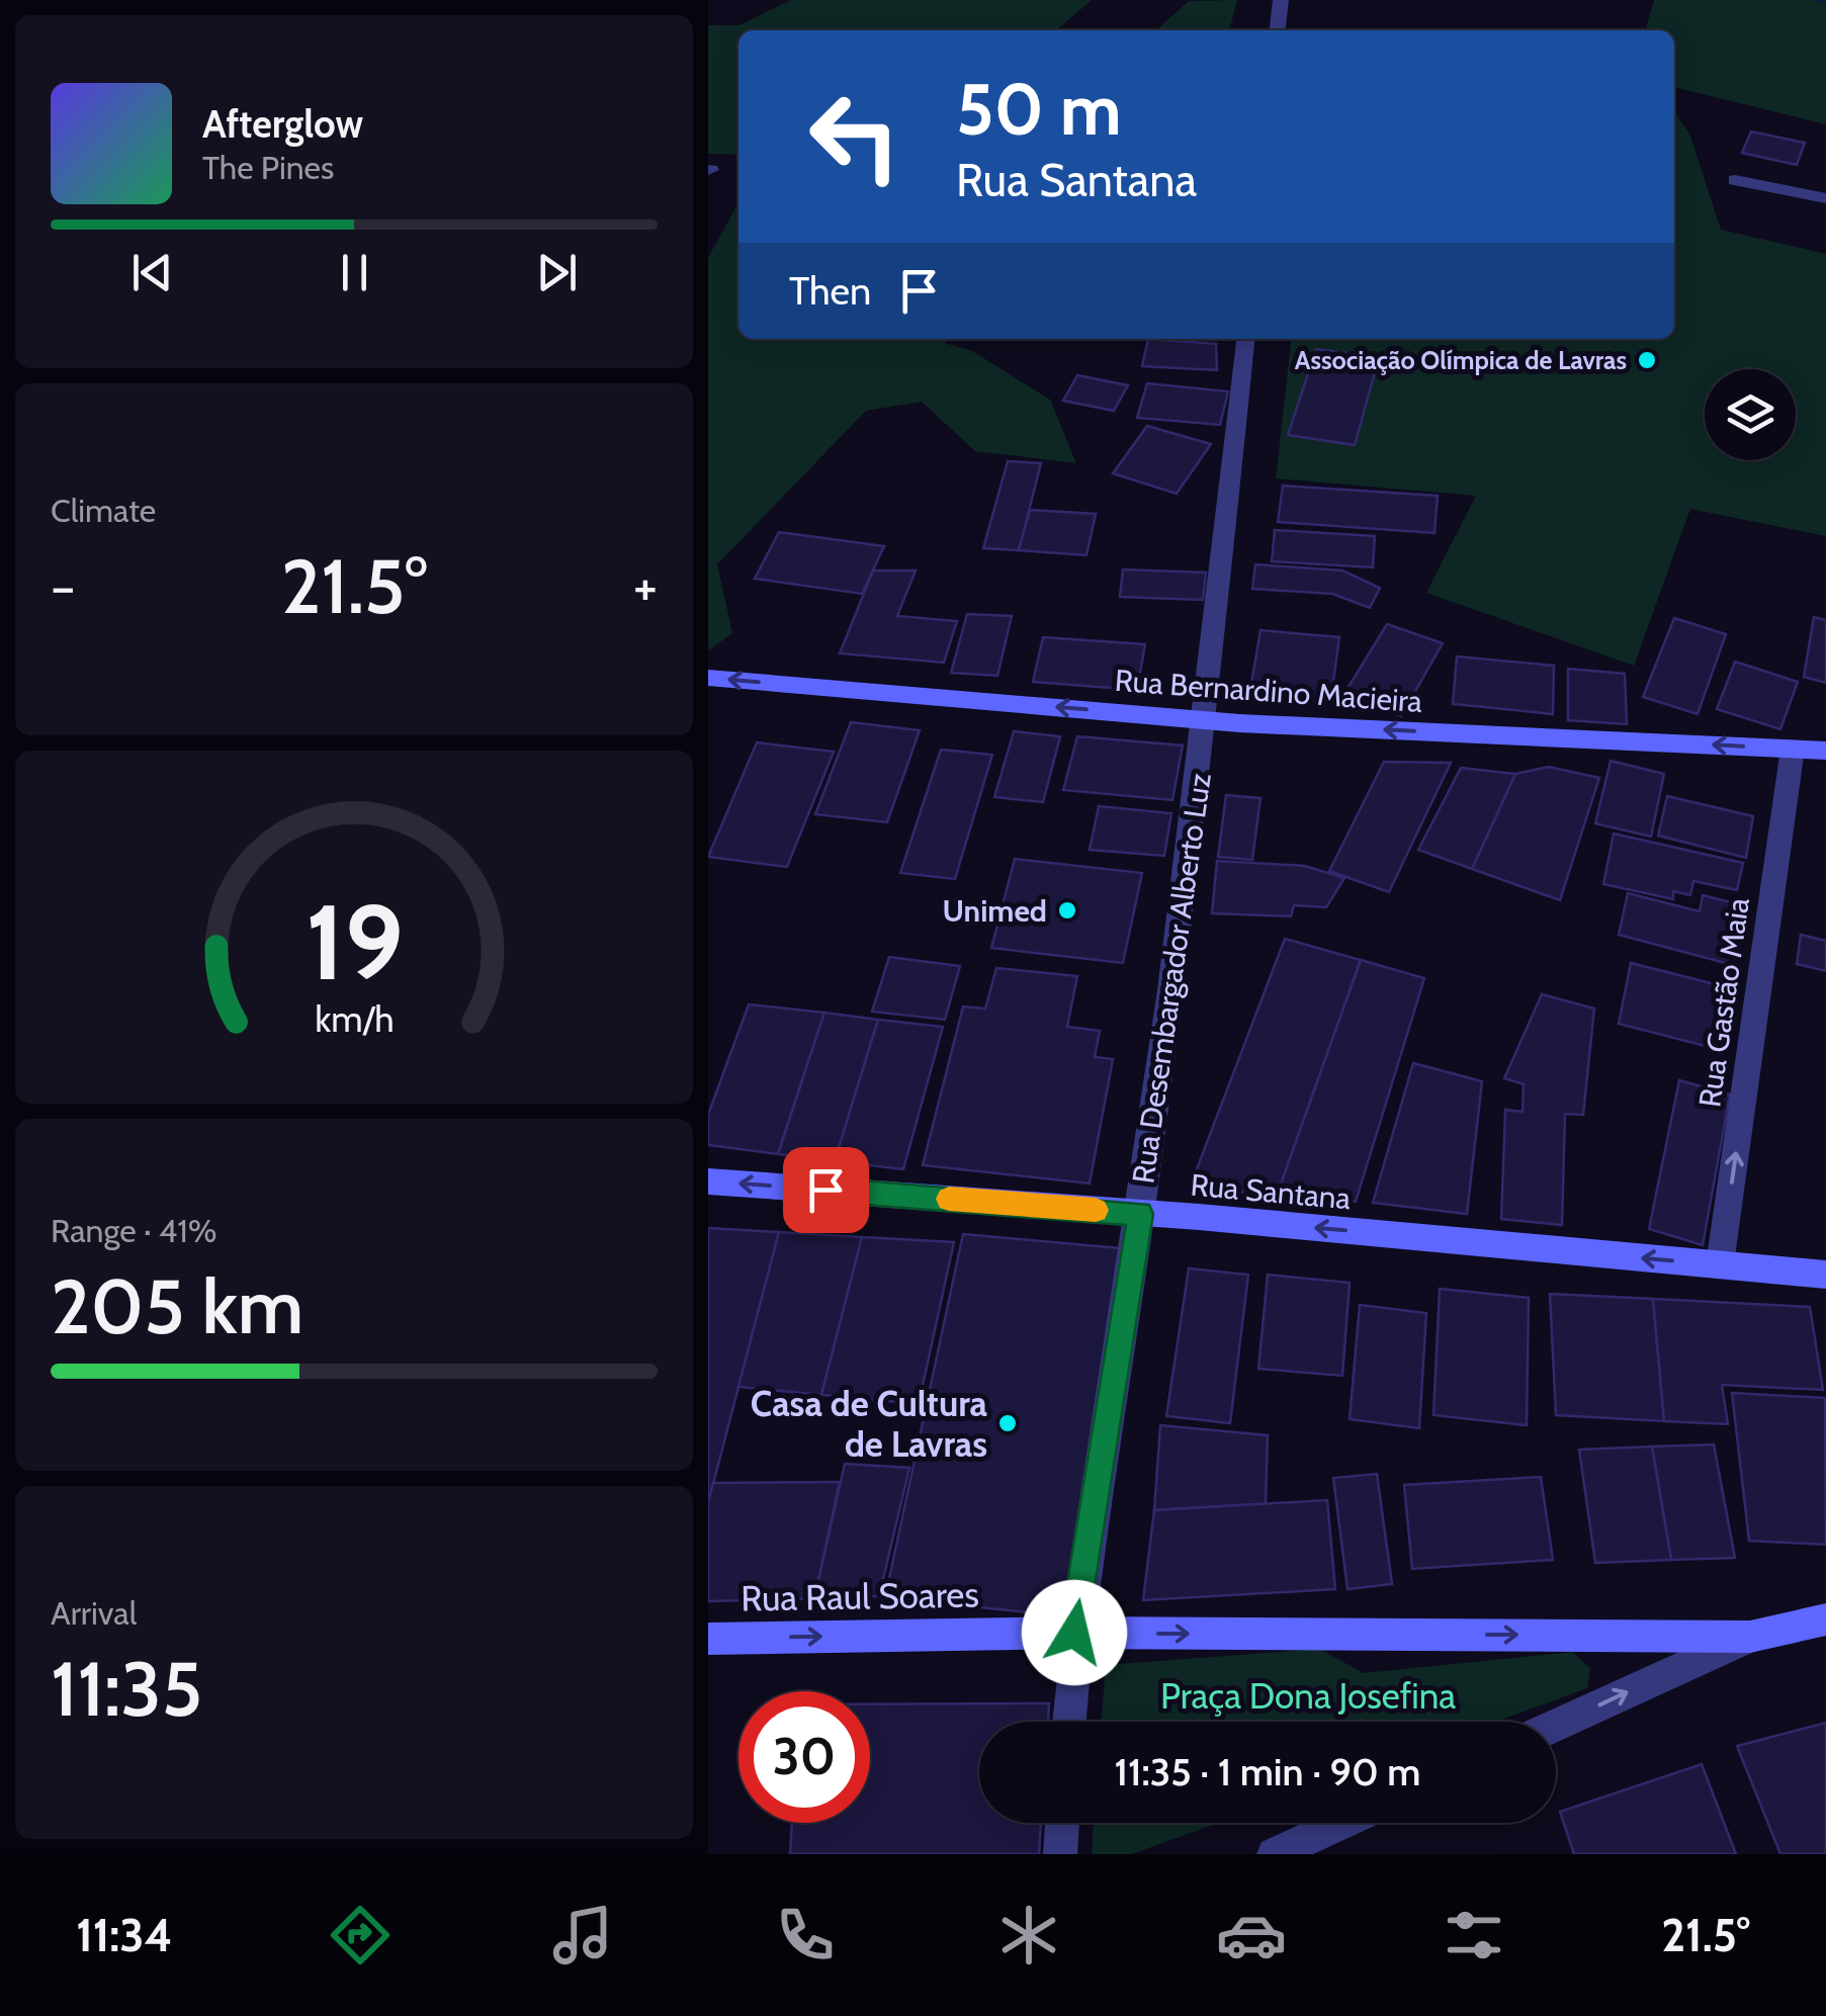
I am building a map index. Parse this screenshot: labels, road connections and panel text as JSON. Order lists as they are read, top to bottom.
{
  "streets": {
    "main road": ["Rua Bernardino Macieira", "Rua Santana", "Rua Raul Soares"],
    "street": ["Rua Desembargador Alberto Luz", "Rua Gastão Maia"]
  },
  "crossings": [
    ["Rua Bernardino Macieira", "Rua Desembargador Alberto Luz"],
    ["Rua Bernardino Macieira", "Rua Gastão Maia"],
    ["Rua Desembargador Alberto Luz", "Rua Santana"],
    ["Rua Desembargador Alberto Luz", "Rua Raul Soares"],
    ["Rua Gastão Maia", "Rua Santana"]
  ],
  "one_way": [
    "Rua Bernardino Macieira",
    "Rua Gastão Maia",
    "Rua Santana",
    "Rua Raul Soares"
  ],
  "parks": ["Praça Dona Josefina"],
  "places": ["Associação Olímpica de Lavras", "Unimed", "Casa de Cultura de Lavras"],
  "page": {
    "turn": ["50 m", "Rua Santana"],
    "song": ["Afterglow", "The Pines"],
    "then": "Then",
    "tile": [
      "Climate",
      ["Range · 41%", "205 km"],
      ["Arrival", "11:35"]
    ],
    "heat": ["−", "21.5°", "+"],
    "limit": "30",
    "trip": "11:35 · 1 min · 90 m",
    "tabs": ["11:34", "21.5°"],
    "gauge": ["19", "km/h"]
  }
}
